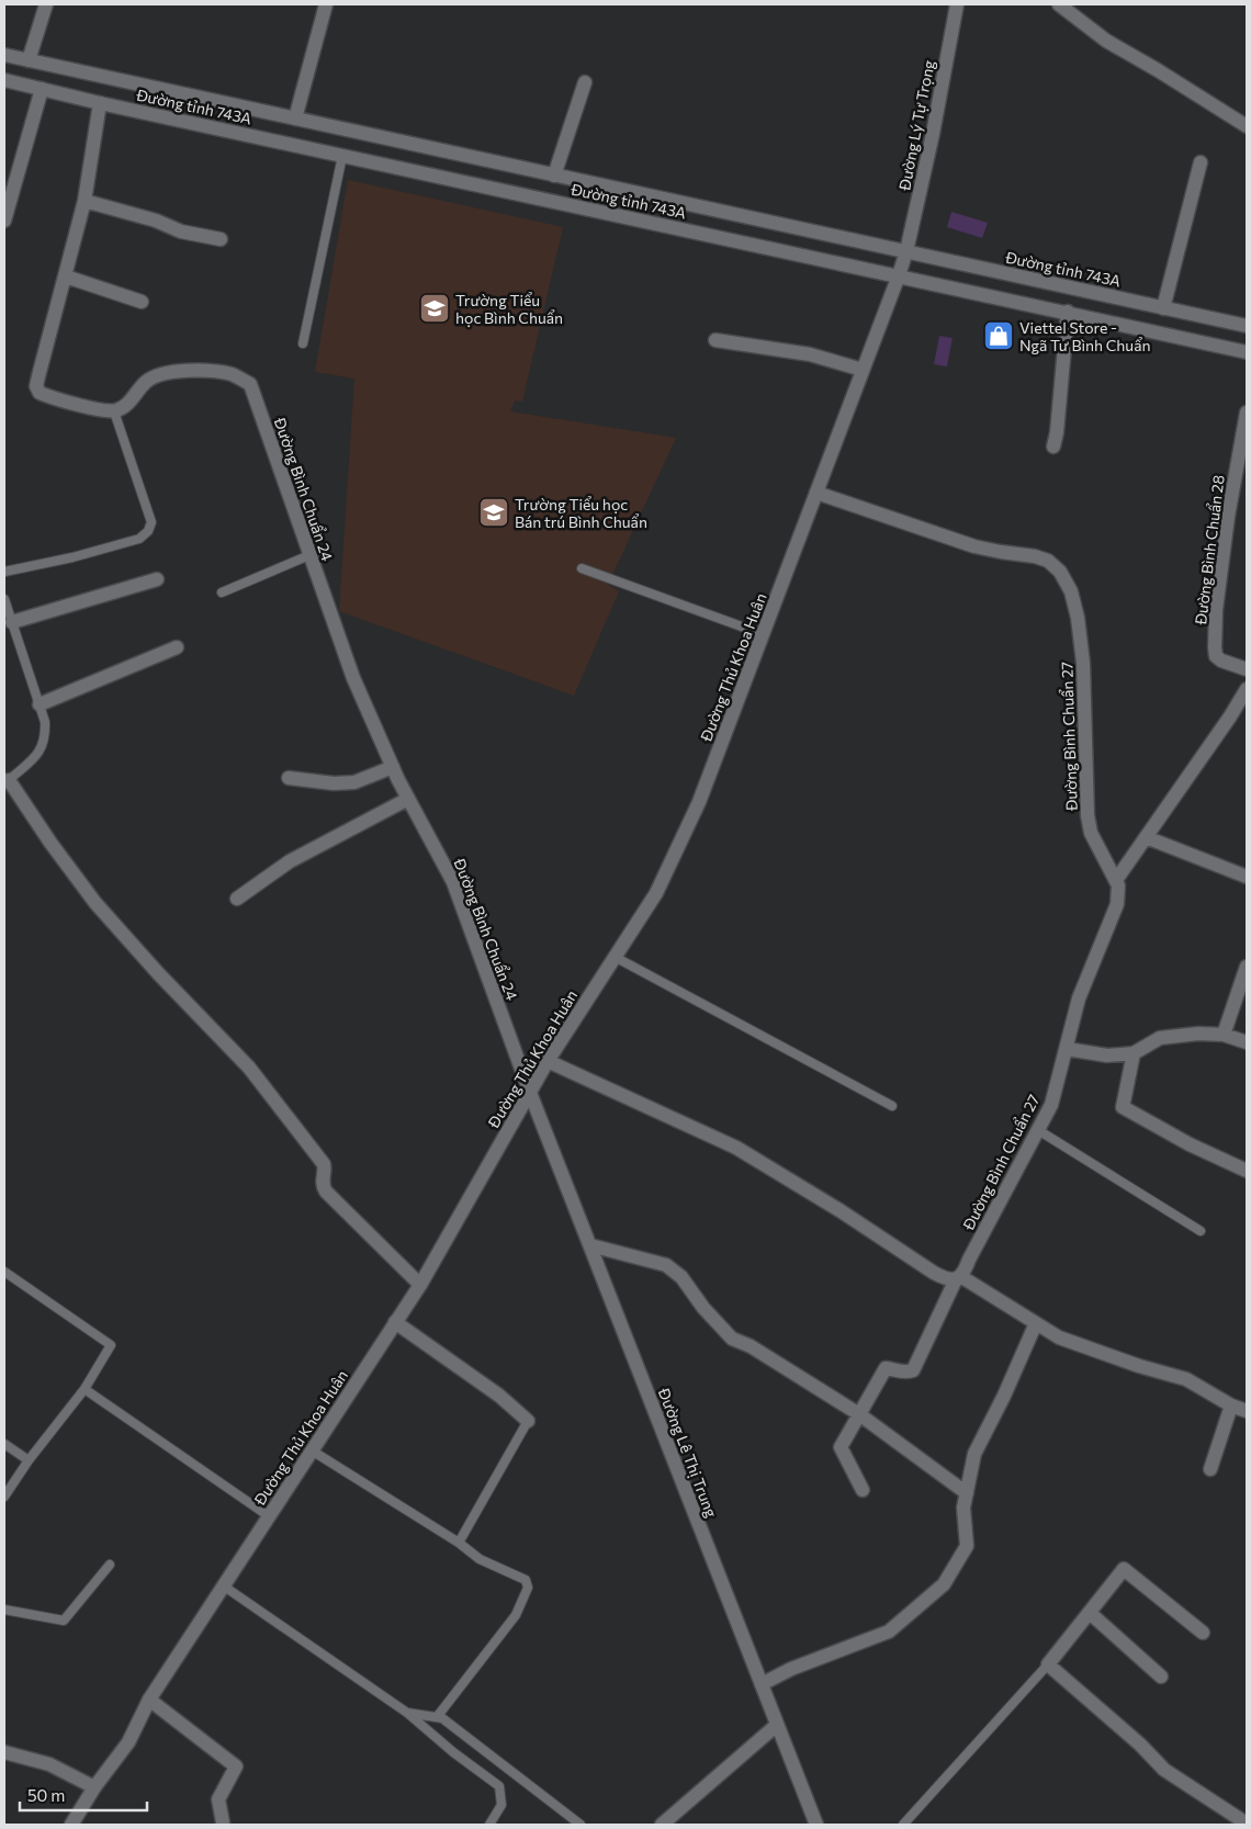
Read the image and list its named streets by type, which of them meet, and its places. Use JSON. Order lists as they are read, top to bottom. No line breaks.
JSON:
{"streets":{"street":["Đường tỉnh 743A","Đường Lý Tự Trọng","Đường Bình Chuẩn 24","Đường Bình Chuẩn 28","Đường Thủ Khoa Huân","Đường Bình Chuẩn 27","Đường Lê Thị Trung"]},"crossings":[["Đường tỉnh 743A","Đường Lý Tự Trọng"],["Đường tỉnh 743A","Đường Thủ Khoa Huân"],["Đường Lý Tự Trọng","Đường Thủ Khoa Huân"],["Đường Bình Chuẩn 24","Đường Thủ Khoa Huân"],["Đường Bình Chuẩn 24","Đường Lê Thị Trung"],["Đường Thủ Khoa Huân","Đường Bình Chuẩn 27"],["Đường Thủ Khoa Huân","Đường Lê Thị Trung"]],"places":{"school or university":["Trường Tiểu học Bình Chuẩn","Trường Tiểu học Bán trú Bình Chuẩn"],"shop":["Viettel Store - Ngã Tư Bình Chuẩn"]},"scale_bar":"50 m"}
